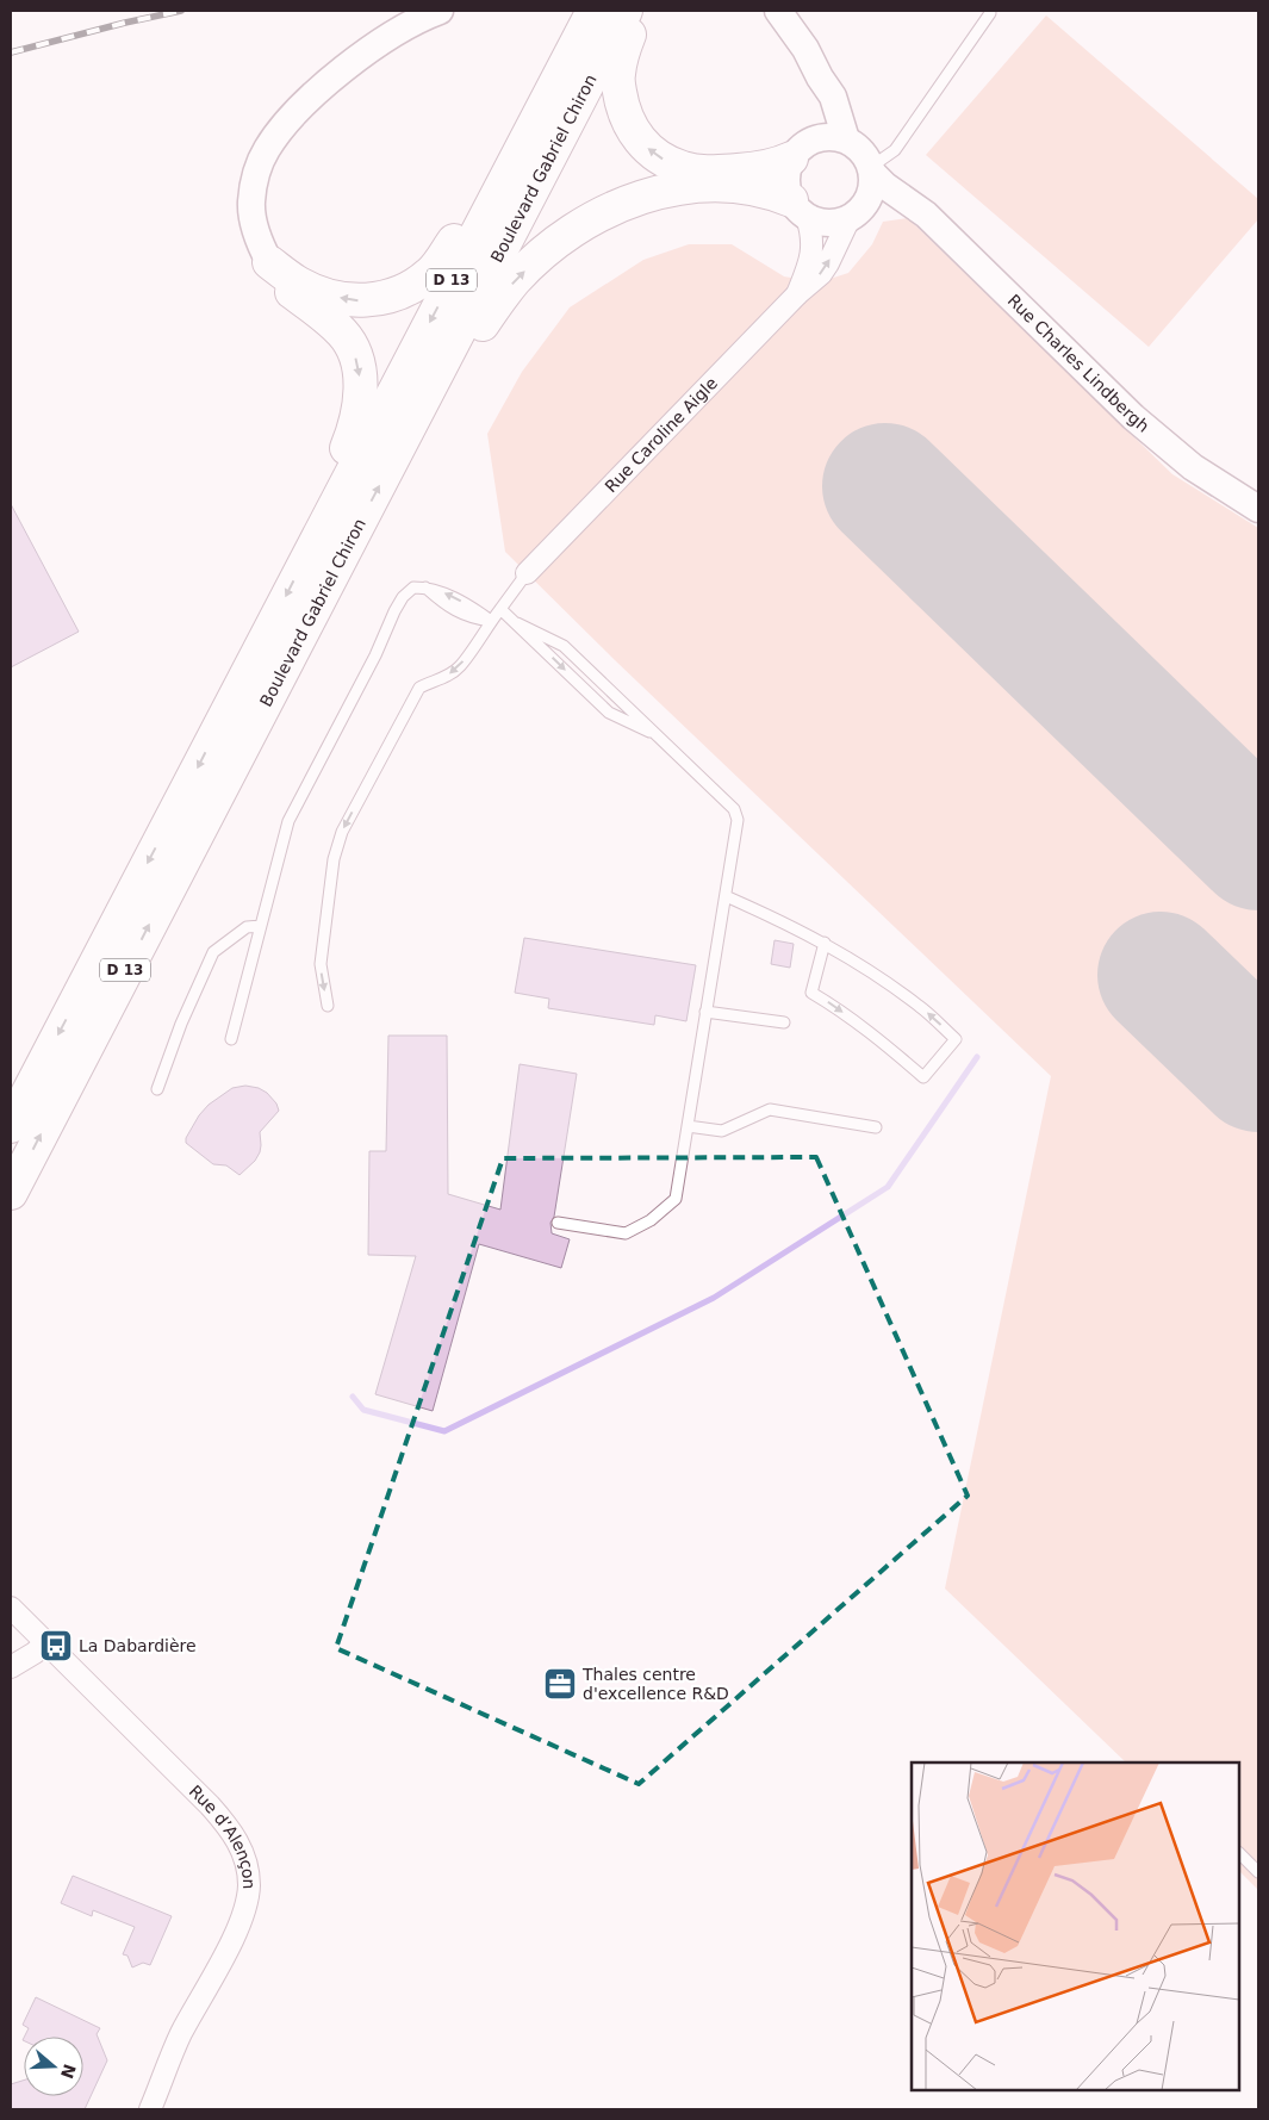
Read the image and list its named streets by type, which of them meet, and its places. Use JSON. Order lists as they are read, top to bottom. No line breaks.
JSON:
{"streets":{"main road":["Boulevard Gabriel Chiron","D 13"],"street":["Rue Charles Lindbergh","Rue Caroline Aigle","Rue d’Alençon"]},"crossings":[["Rue Charles Lindbergh","Rue Caroline Aigle"]],"places":{"bus stop":["La Dabardière"],"office":["Thales centre d'excellence R&D"]},"north":"right"}
